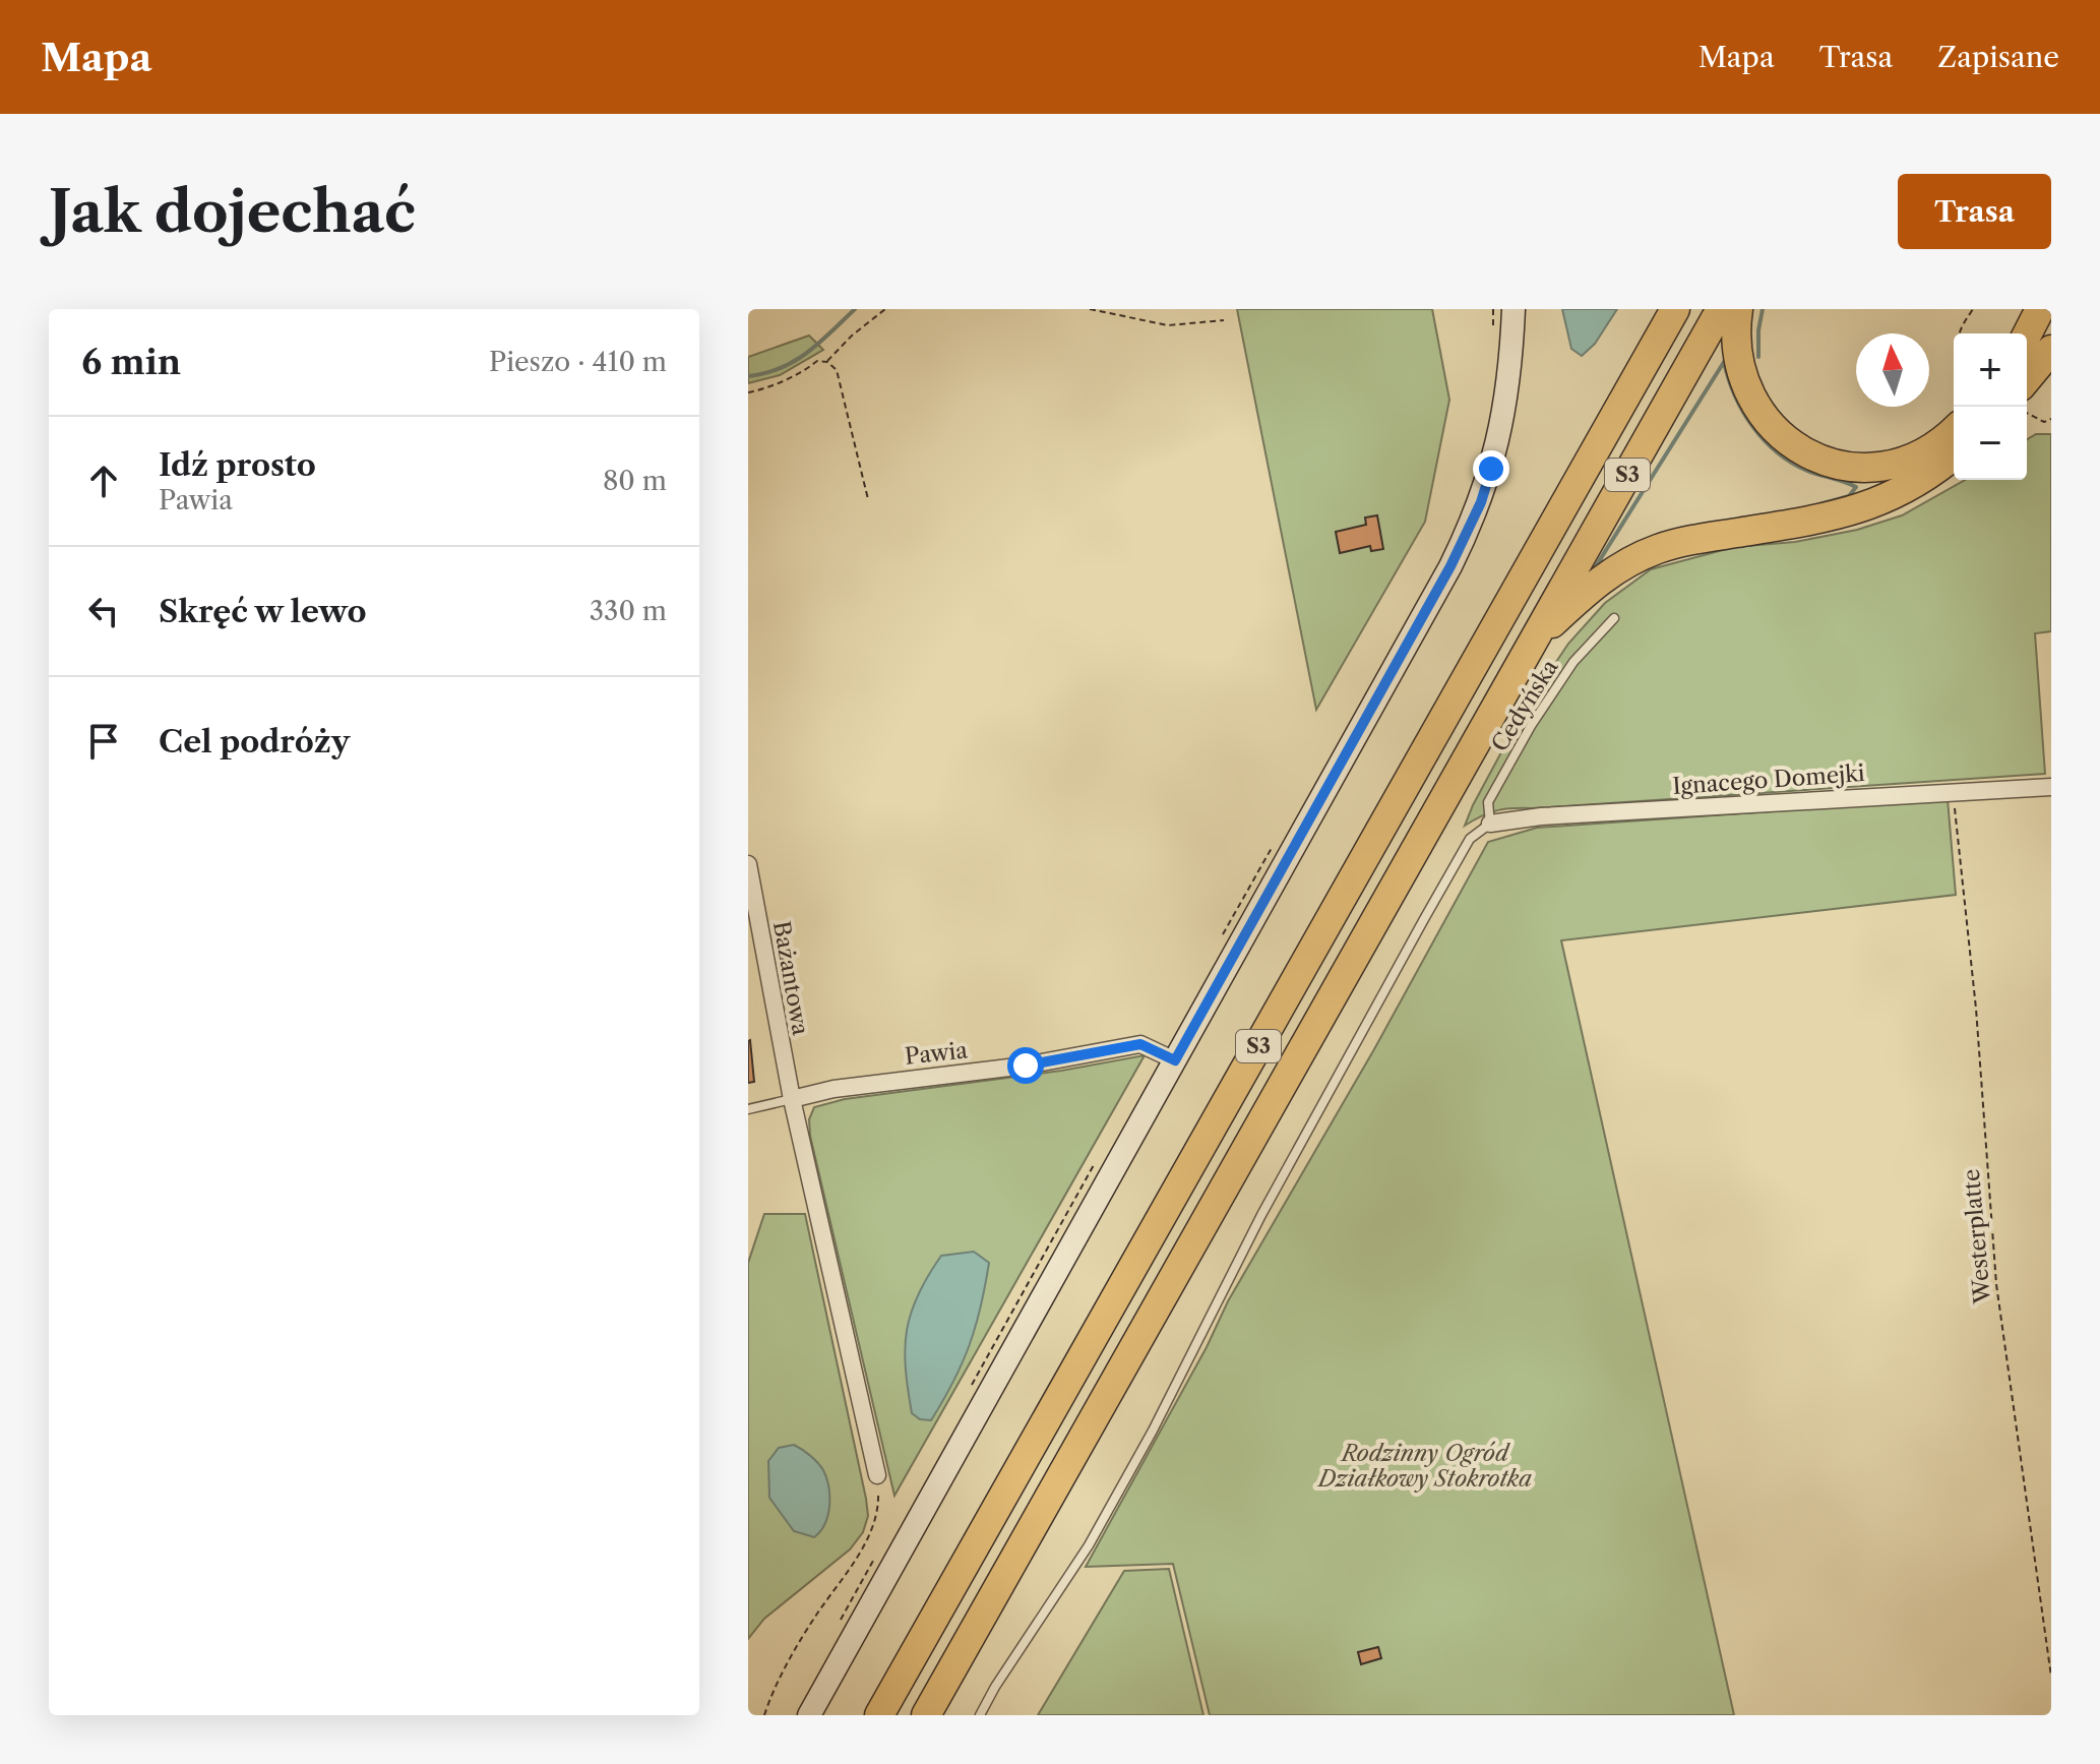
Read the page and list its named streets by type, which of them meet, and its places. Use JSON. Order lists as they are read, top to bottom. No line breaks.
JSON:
{"streets":{"highway":["S3"],"street":["Ignacego Domejki","Bażantowa","Pawia"],"lane":["Cedyńska"],"path":["Westerplatte"]},"crossings":[["Cedyńska","Ignacego Domejki"],["Ignacego Domejki","Westerplatte"],["Bażantowa","Pawia"]],"parks":["Rodzinny Ogród Działkowy Stokrotka"],"north":"top","page":{"header":"Mapa","nav":["Mapa","Trasa","Zapisane"],"buttons":"Trasa","title":"Jak dojechać","heading":["6 min","Pieszo · 410 m"],"map_buttons":["+","−"],"list":[["Idź prosto","Pawia","80 m"],["Skręć w lewo","330 m"],"Cel podróży"]}}
